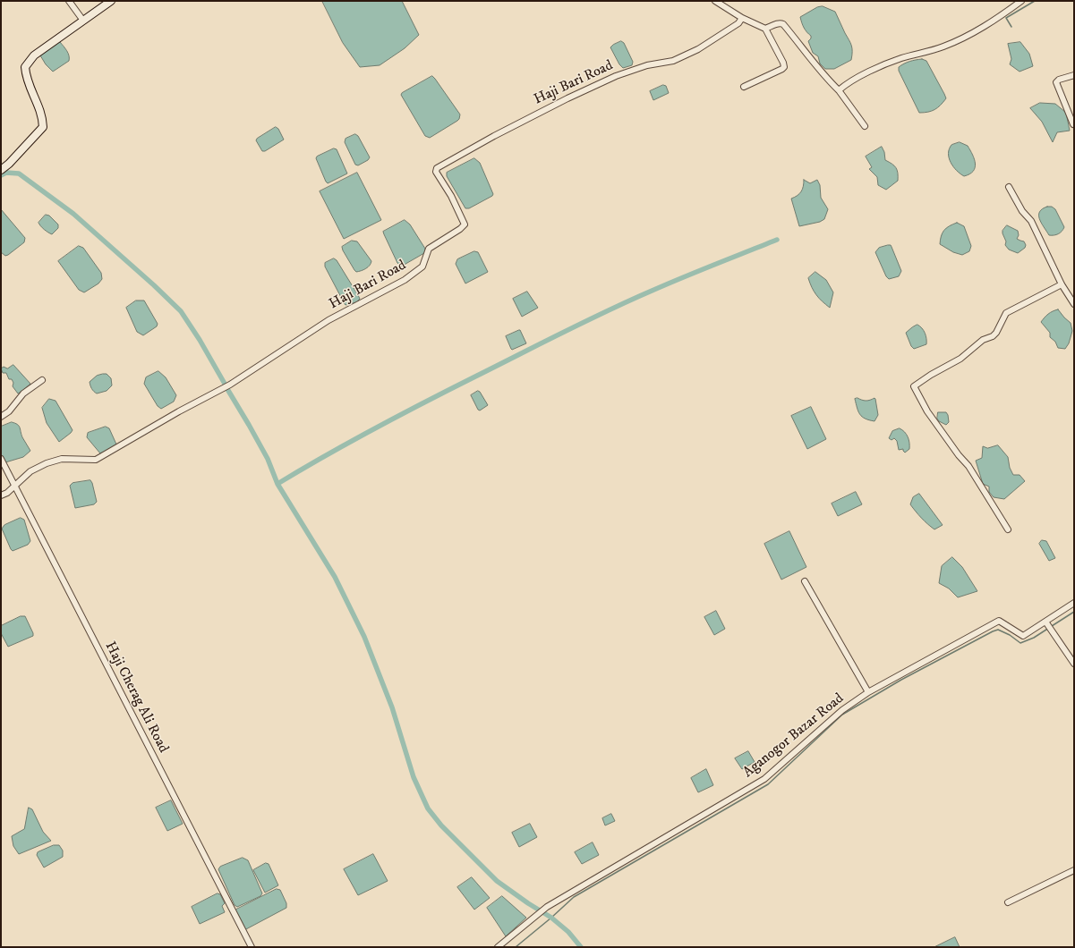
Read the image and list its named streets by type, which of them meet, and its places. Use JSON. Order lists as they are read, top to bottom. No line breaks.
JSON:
{"streets":{"street":["Haji Bari Road","Haji Cherag Ali Road","Aganogor Bazar Road"]},"crossings":[["Haji Bari Road","Haji Cherag Ali Road"]]}
